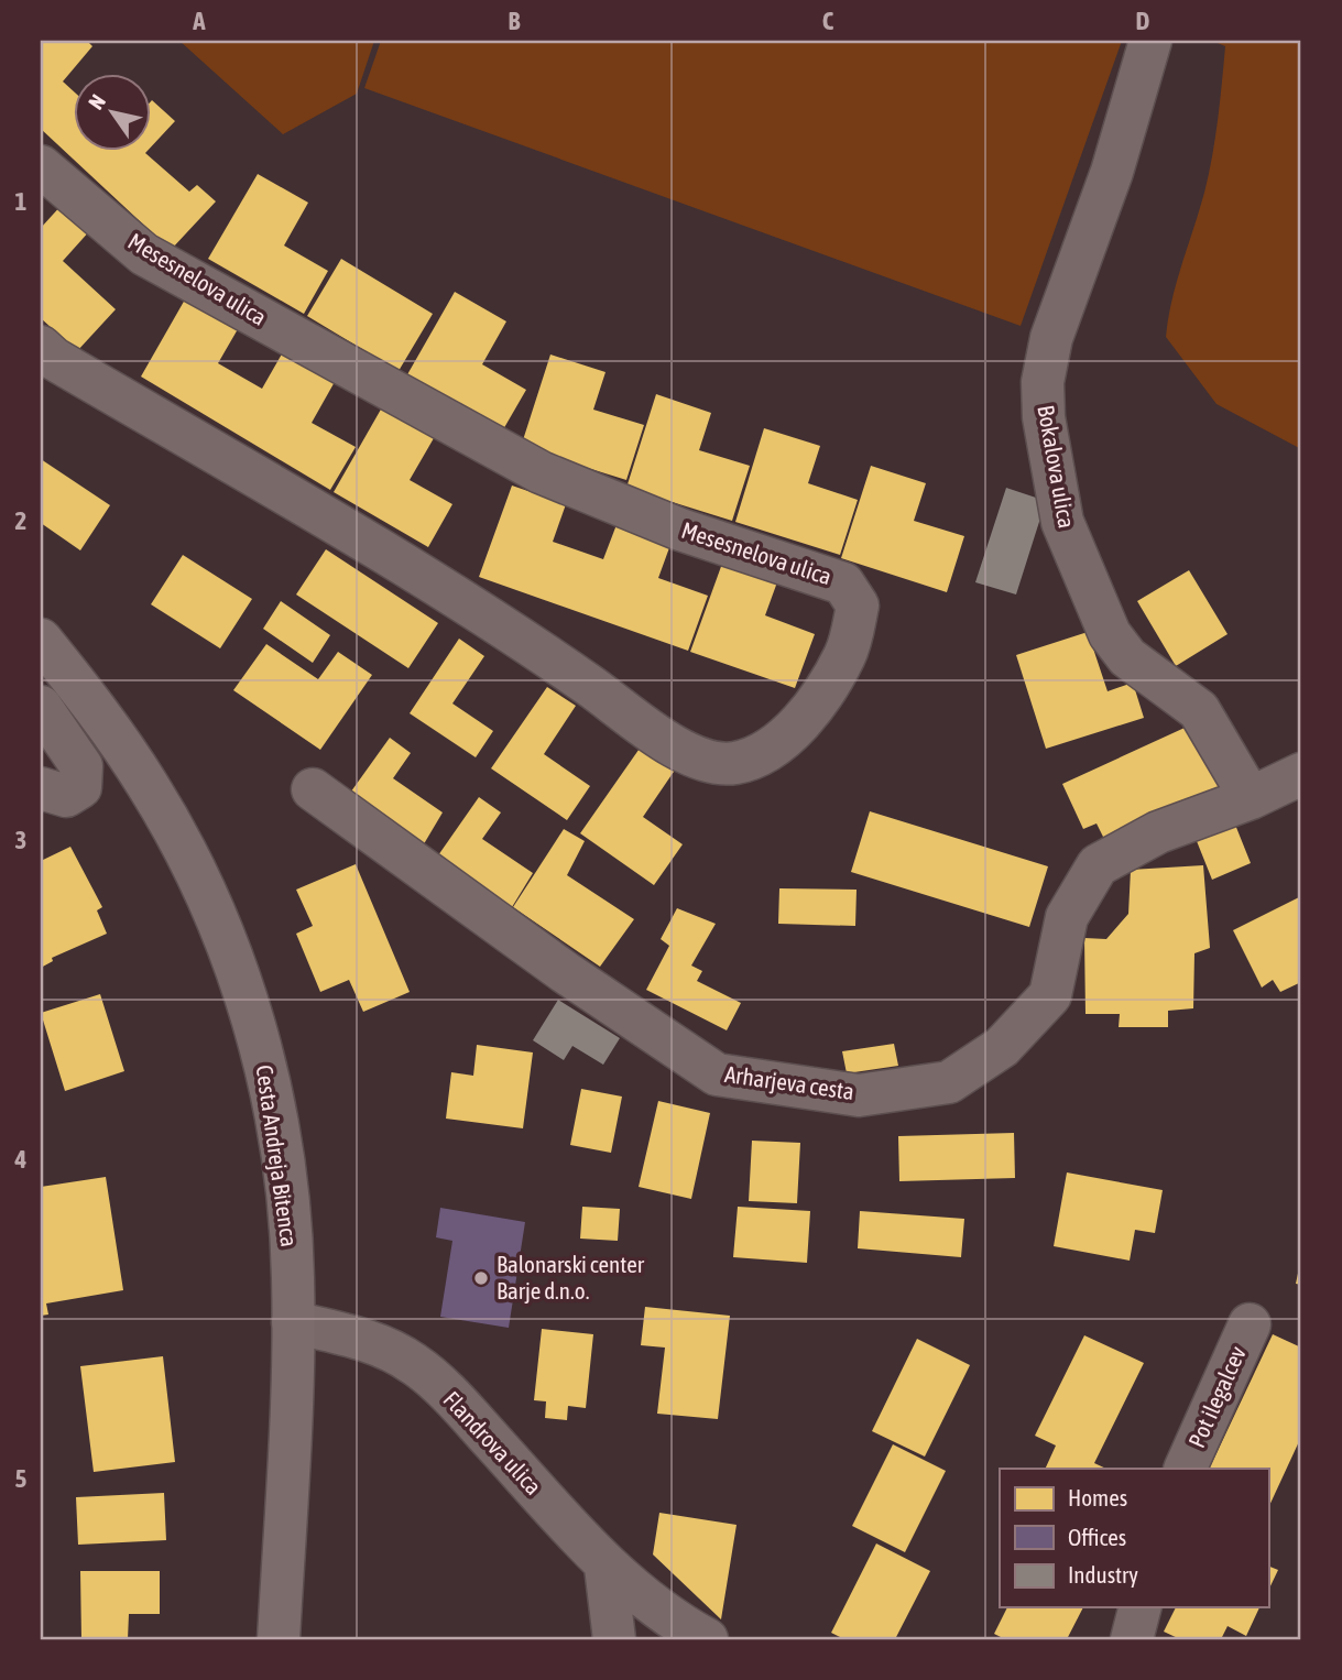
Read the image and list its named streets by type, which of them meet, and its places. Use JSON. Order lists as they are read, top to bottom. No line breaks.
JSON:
{"streets":{"street":["Mesesnelova ulica","Bokalova ulica","Arharjeva cesta","Cesta Andreja Bitenca","Pot ilegalcev","Flandrova ulica"]},"crossings":[["Bokalova ulica","Arharjeva cesta"],["Cesta Andreja Bitenca","Flandrova ulica"]],"places":["Balonarski center Barje d.n.o."],"legend":["Homes","Offices","Industry"],"north":"top left","grid":{"columns":["A","B","C","D"],"rows":["1","2","3","4","5"]}}
